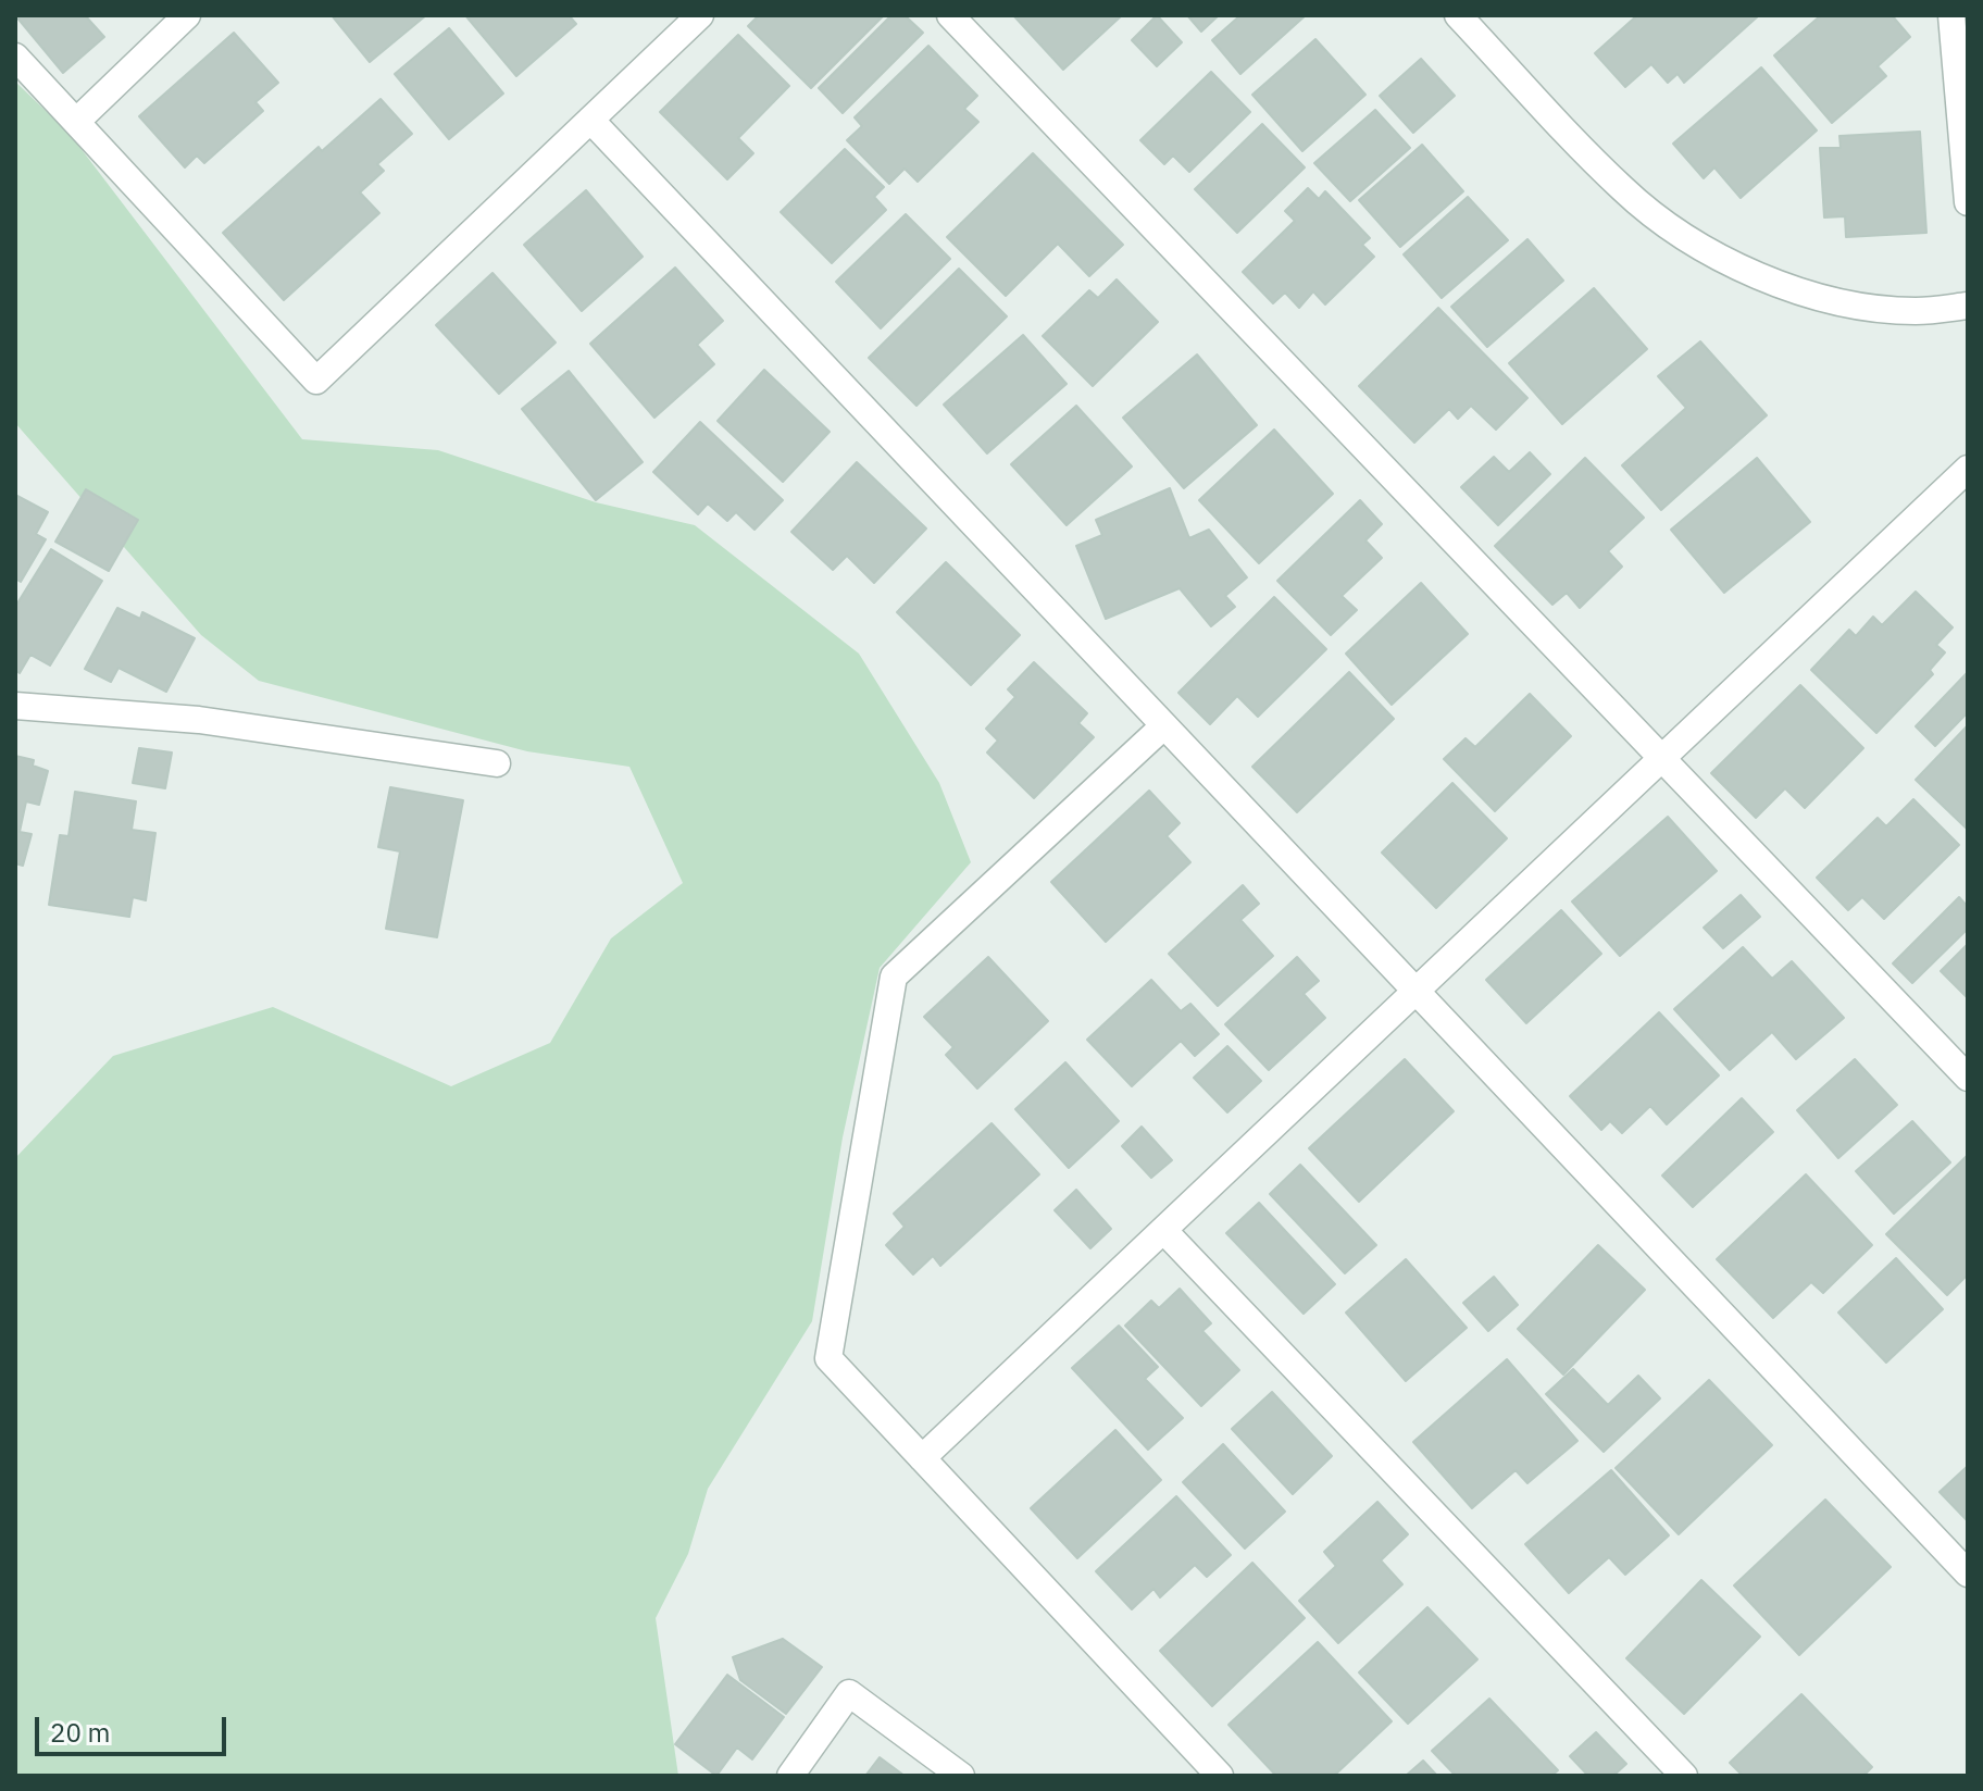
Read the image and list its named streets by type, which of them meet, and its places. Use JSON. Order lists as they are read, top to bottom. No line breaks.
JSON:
{"scale_bar":"20 m"}
